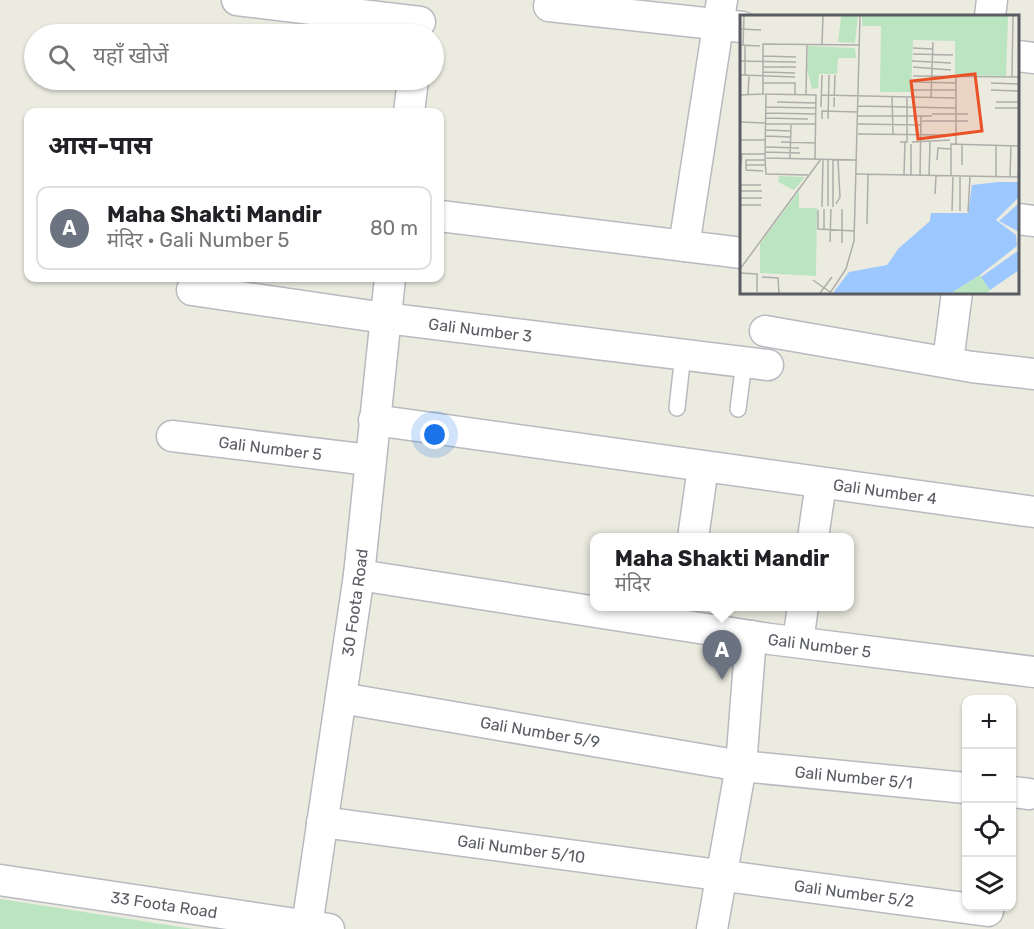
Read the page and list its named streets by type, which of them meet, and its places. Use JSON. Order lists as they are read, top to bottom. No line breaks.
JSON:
{"streets":{"street":["Gali Number 3","Gali Number 5","Gali Number 4","30 Foota Road","Gali Number 5/9","Gali Number 5/1","Gali Number 5/10","Gali Number 5/2","33 Foota Road"]},"crossings":[["Gali Number 3","30 Foota Road"],["Gali Number 5","30 Foota Road"],["Gali Number 4","30 Foota Road"],["30 Foota Road","Gali Number 5/9"],["30 Foota Road","Gali Number 5/10"],["30 Foota Road","33 Foota Road"],["Gali Number 5/9","Gali Number 5/1"],["Gali Number 5/10","Gali Number 5/2"]],"page":{"search":"यहाँ खोजें","heading":"आस-पास","list":[{"mark":"A","name":"Maha Shakti Mandir","note":"मंदिर · Gali Number 5","value":"80 m"}],"popup":["Maha Shakti Mandir","मंदिर"],"pins":"A","map_buttons":["+","−"]}}
